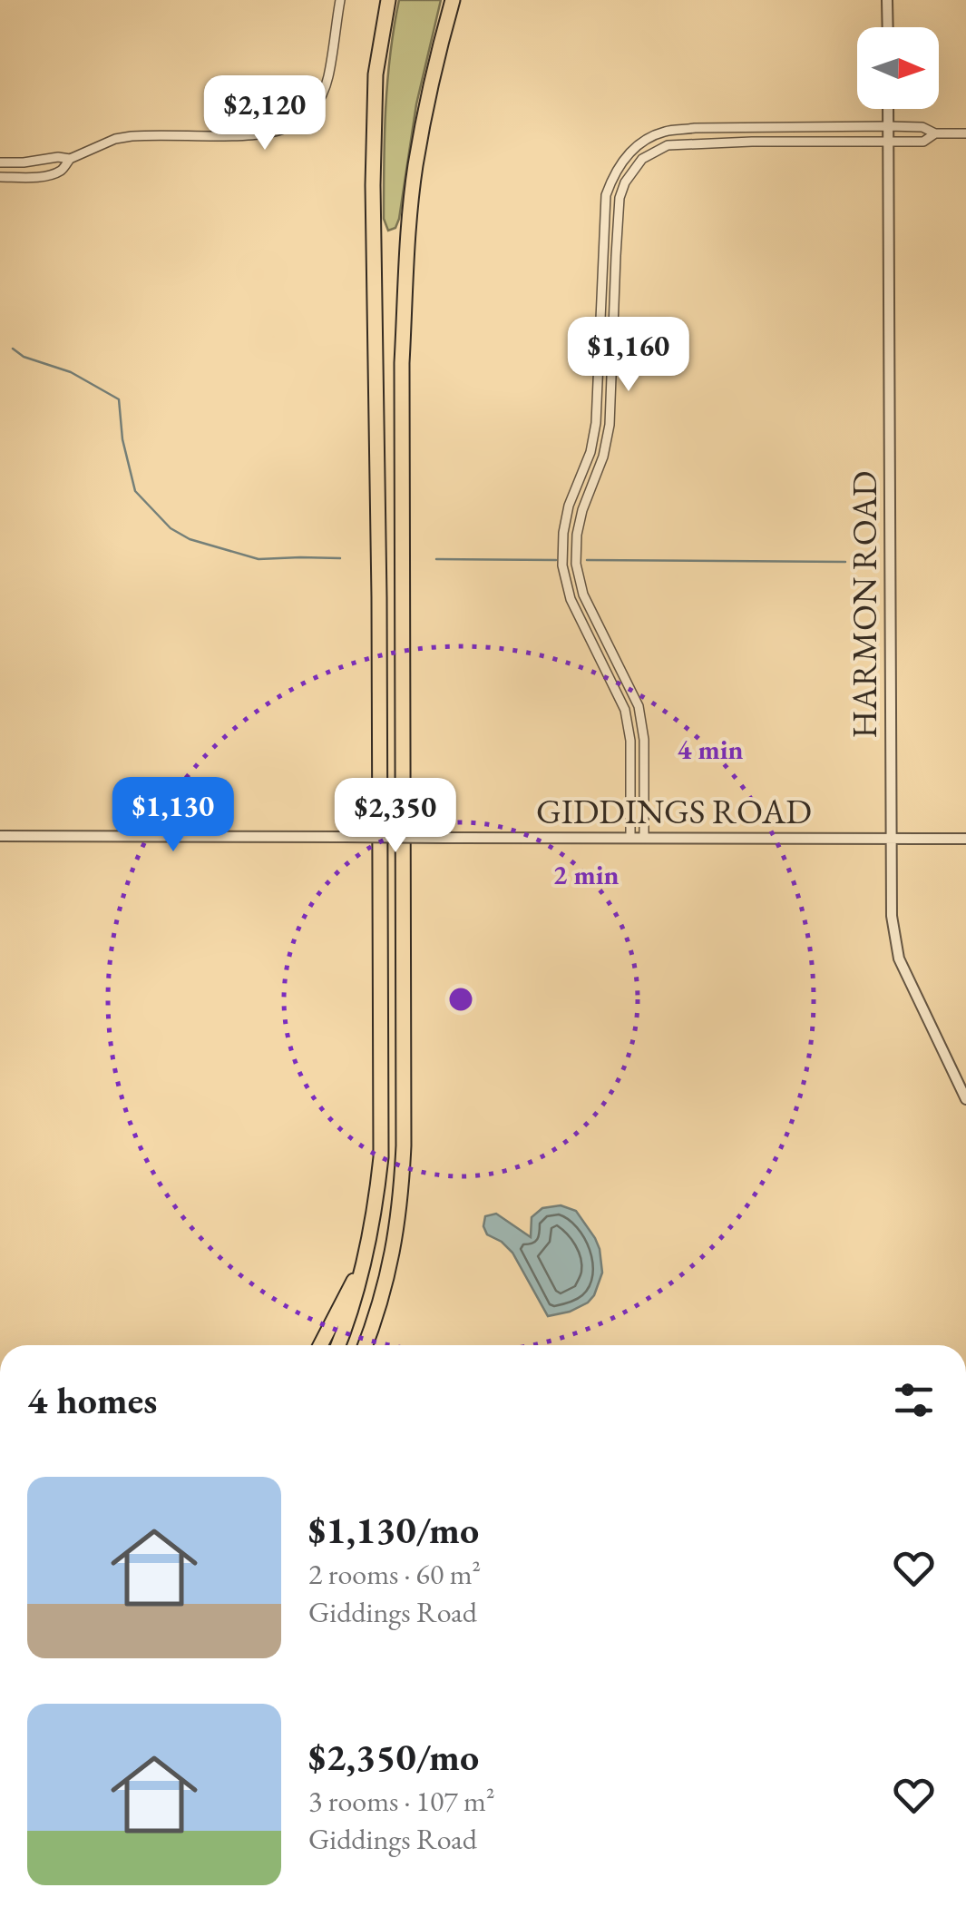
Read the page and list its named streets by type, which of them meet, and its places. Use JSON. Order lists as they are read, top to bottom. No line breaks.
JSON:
{"streets":{"street":["HARMON ROAD","GIDDINGS ROAD"]},"crossings":[["HARMON ROAD","GIDDINGS ROAD"]],"north":"right","page":{"price":["$2,120","$1,160","$1,130","$2,350"],"heading":"4 homes","list":[{"name":"$1,130/mo","note":"2 rooms · 60 m² · Giddings Road"},{"name":"$2,350/mo","note":"3 rooms · 107 m² · Giddings Road"}]},"rings":["4 min","2 min"]}
